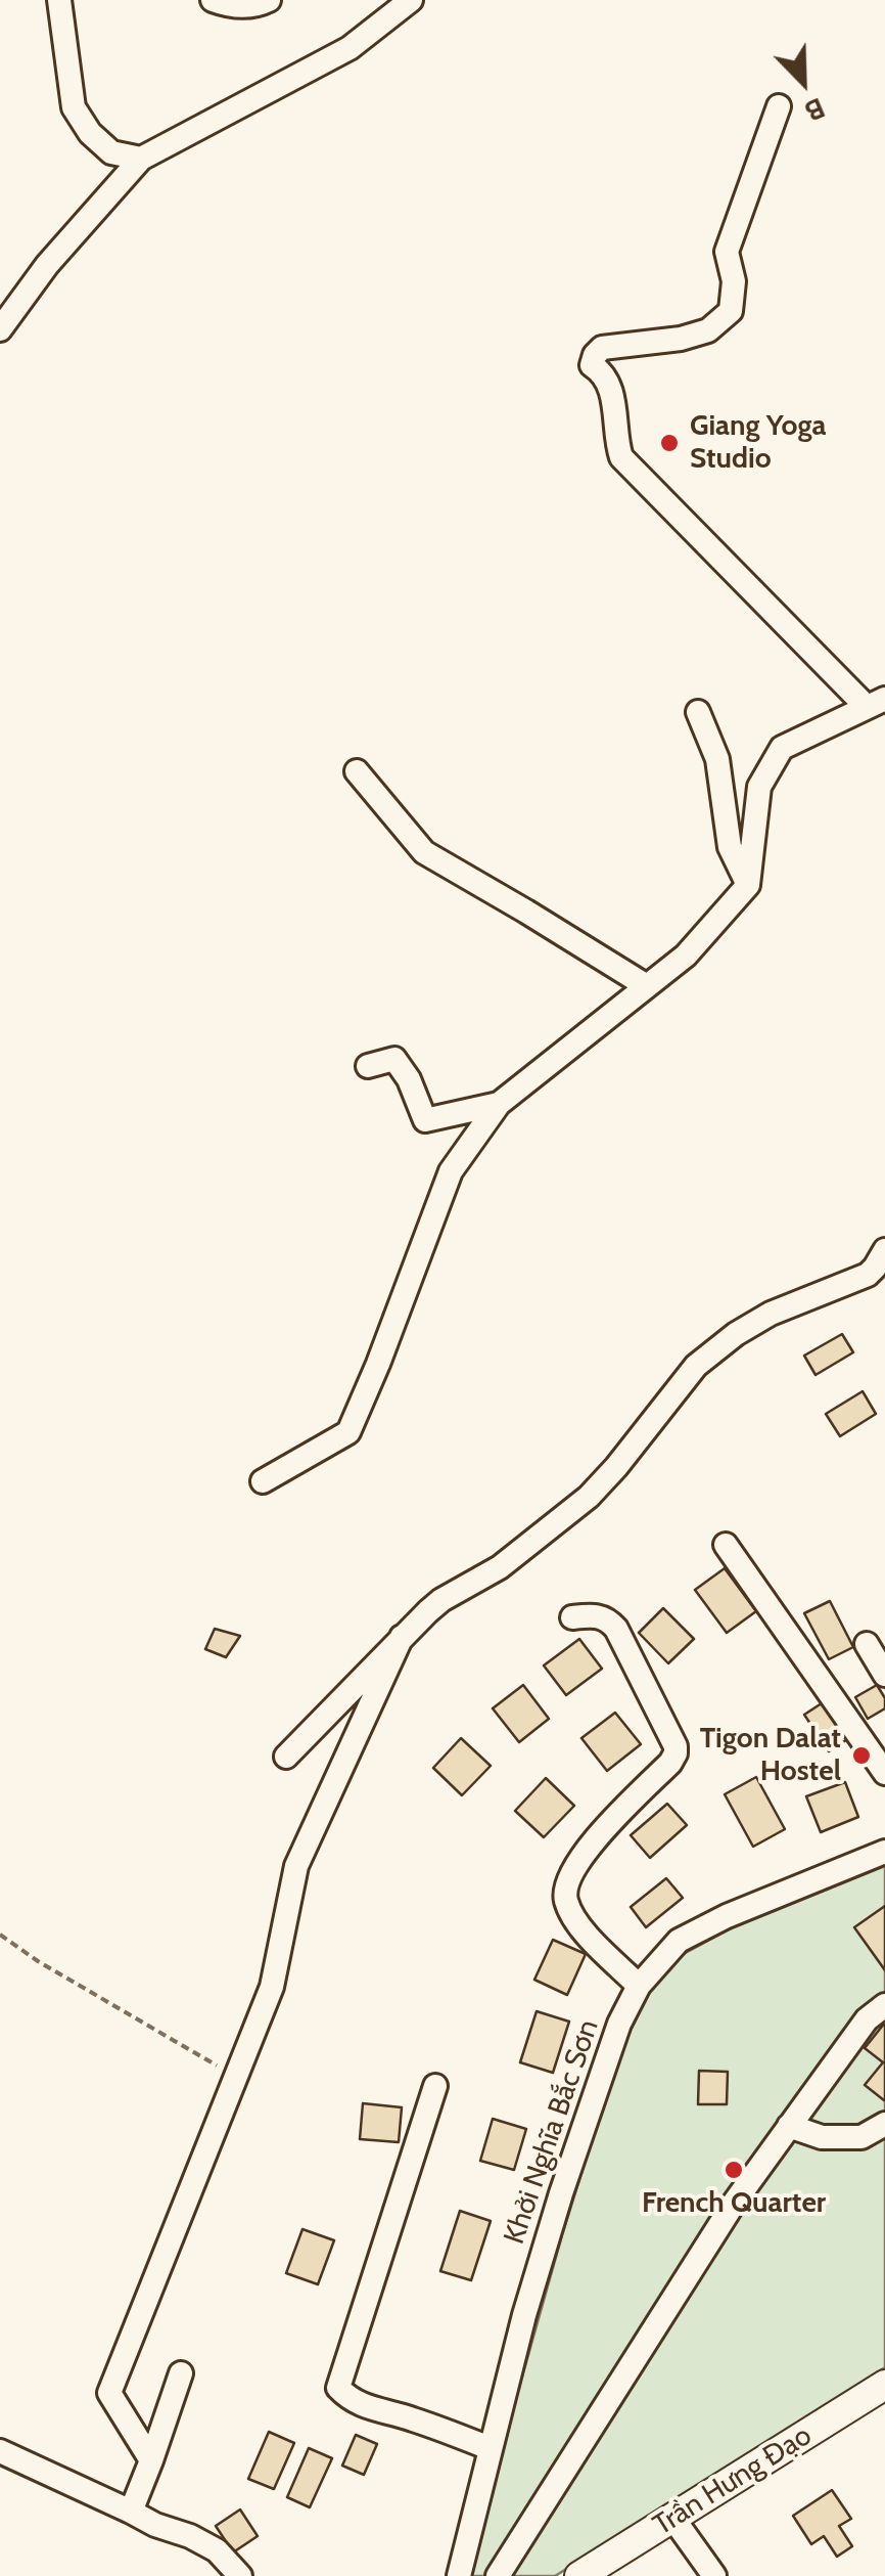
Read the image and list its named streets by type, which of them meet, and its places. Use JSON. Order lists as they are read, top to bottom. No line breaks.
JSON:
{"streets":{"main road":["Trần Hưng Đạo"],"street":["Khởi Nghĩa Bắc Sơn"]},"places":["Giang Yoga Studio","Tigon Dalat Hostel","French Quarter"],"north":"bottom right"}
